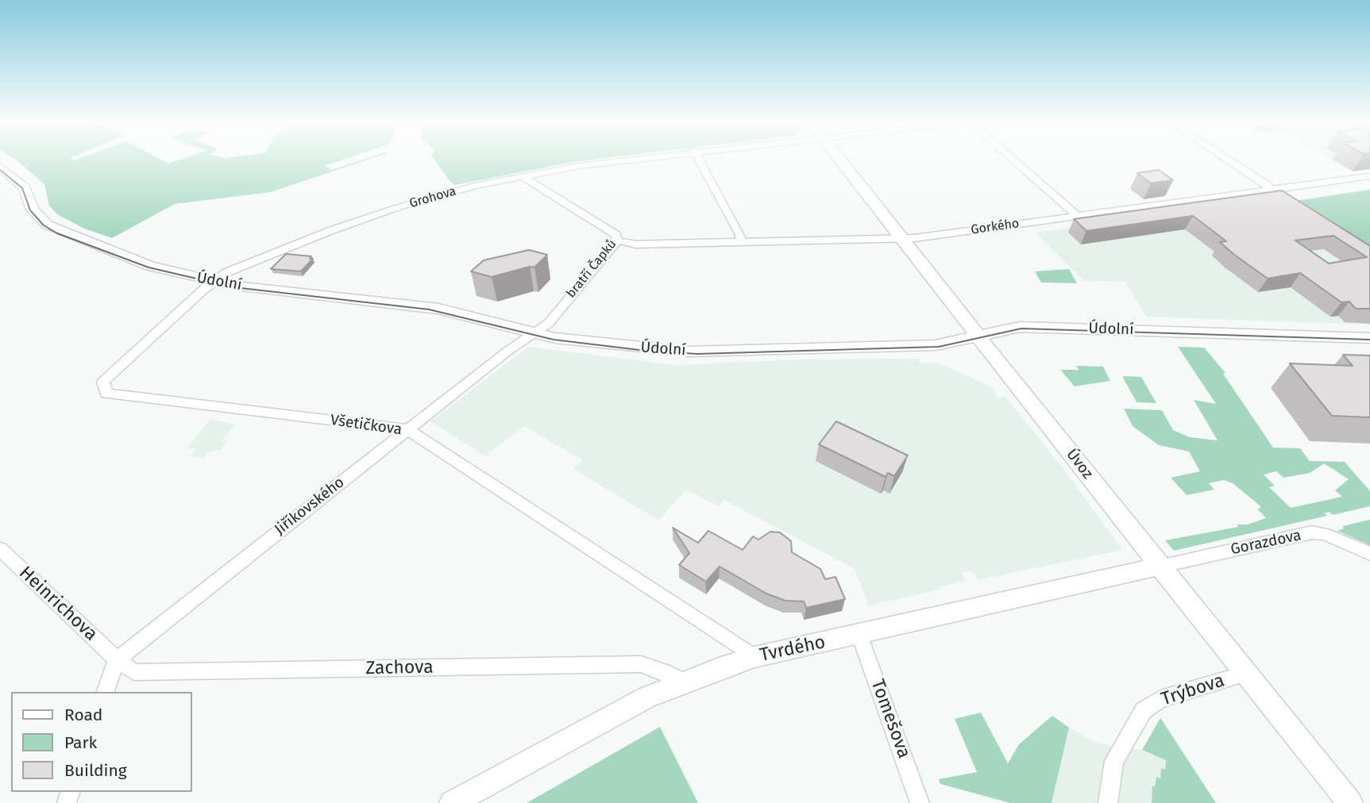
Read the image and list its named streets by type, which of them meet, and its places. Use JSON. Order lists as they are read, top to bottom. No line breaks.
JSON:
{"streets":{"street":["Grohova","Gorkého","bratří Čapků","Údolní","Všetičkova","Úvoz","Jiříkovského","Gorazdova","Heinrichova","Tvrdého","Zachova","Trýbova","Tomešova"]},"crossings":[["Grohova","bratří Čapků"],["Grohova","Údolní"],["Grohova","Všetičkova"],["Gorkého","bratří Čapků"],["Gorkého","Úvoz"],["bratří Čapků","Údolní"],["bratří Čapků","Jiříkovského"],["Údolní","Všetičkova"],["Údolní","Úvoz"],["Údolní","Jiříkovského"],["Všetičkova","Jiříkovského"],["Všetičkova","Tvrdého"],["Úvoz","Gorazdova"],["Úvoz","Tvrdého"],["Úvoz","Trýbova"],["Jiříkovského","Heinrichova"],["Jiříkovského","Zachova"],["Gorazdova","Tvrdého"],["Heinrichova","Zachova"],["Tvrdého","Zachova"],["Tvrdého","Tomešova"]],"legend":["Road","Park","Building"]}
